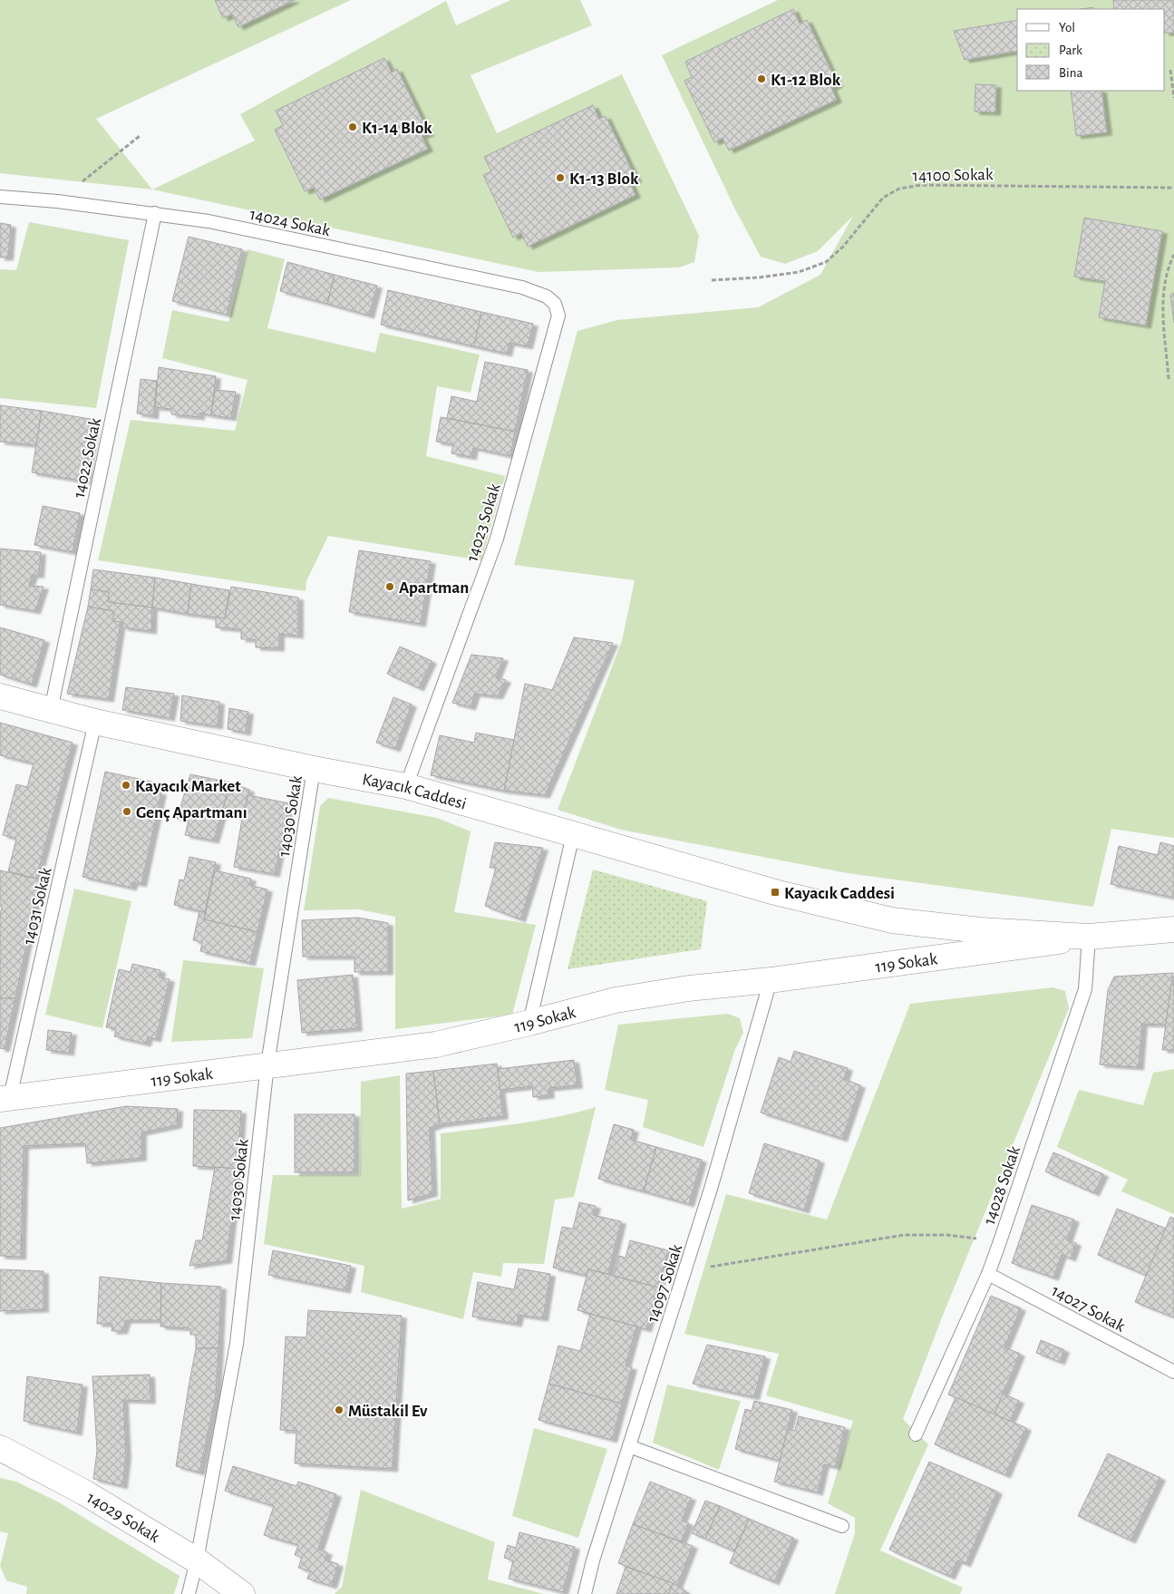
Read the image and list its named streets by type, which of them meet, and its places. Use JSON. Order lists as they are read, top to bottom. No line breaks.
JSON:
{"streets":{"street":["Kayacık Caddesi","119 Sokak","14029 Sokak"],"lane":["14024 Sokak","14022 Sokak","14023 Sokak","14030 Sokak","14031 Sokak","14028 Sokak","14097 Sokak","14027 Sokak"],"path":["14100 Sokak"]},"crossings":[["14024 Sokak","14022 Sokak"],["14024 Sokak","14023 Sokak"],["14022 Sokak","Kayacık Caddesi"],["14023 Sokak","Kayacık Caddesi"],["Kayacık Caddesi","14030 Sokak"],["Kayacık Caddesi","14031 Sokak"],["Kayacık Caddesi","119 Sokak"],["Kayacık Caddesi","14028 Sokak"],["14030 Sokak","119 Sokak"],["14030 Sokak","14029 Sokak"],["14031 Sokak","119 Sokak"],["119 Sokak","14028 Sokak"],["119 Sokak","14097 Sokak"],["14028 Sokak","14027 Sokak"]],"places":{"other":["K1-12 Blok","K1-14 Blok","K1-13 Blok","Apartman","Kayacık Market","Genç Apartmanı","Müstakil Ev"],"transit":["Kayacık Caddesi"]},"legend":["Yol","Park","Bina"]}
